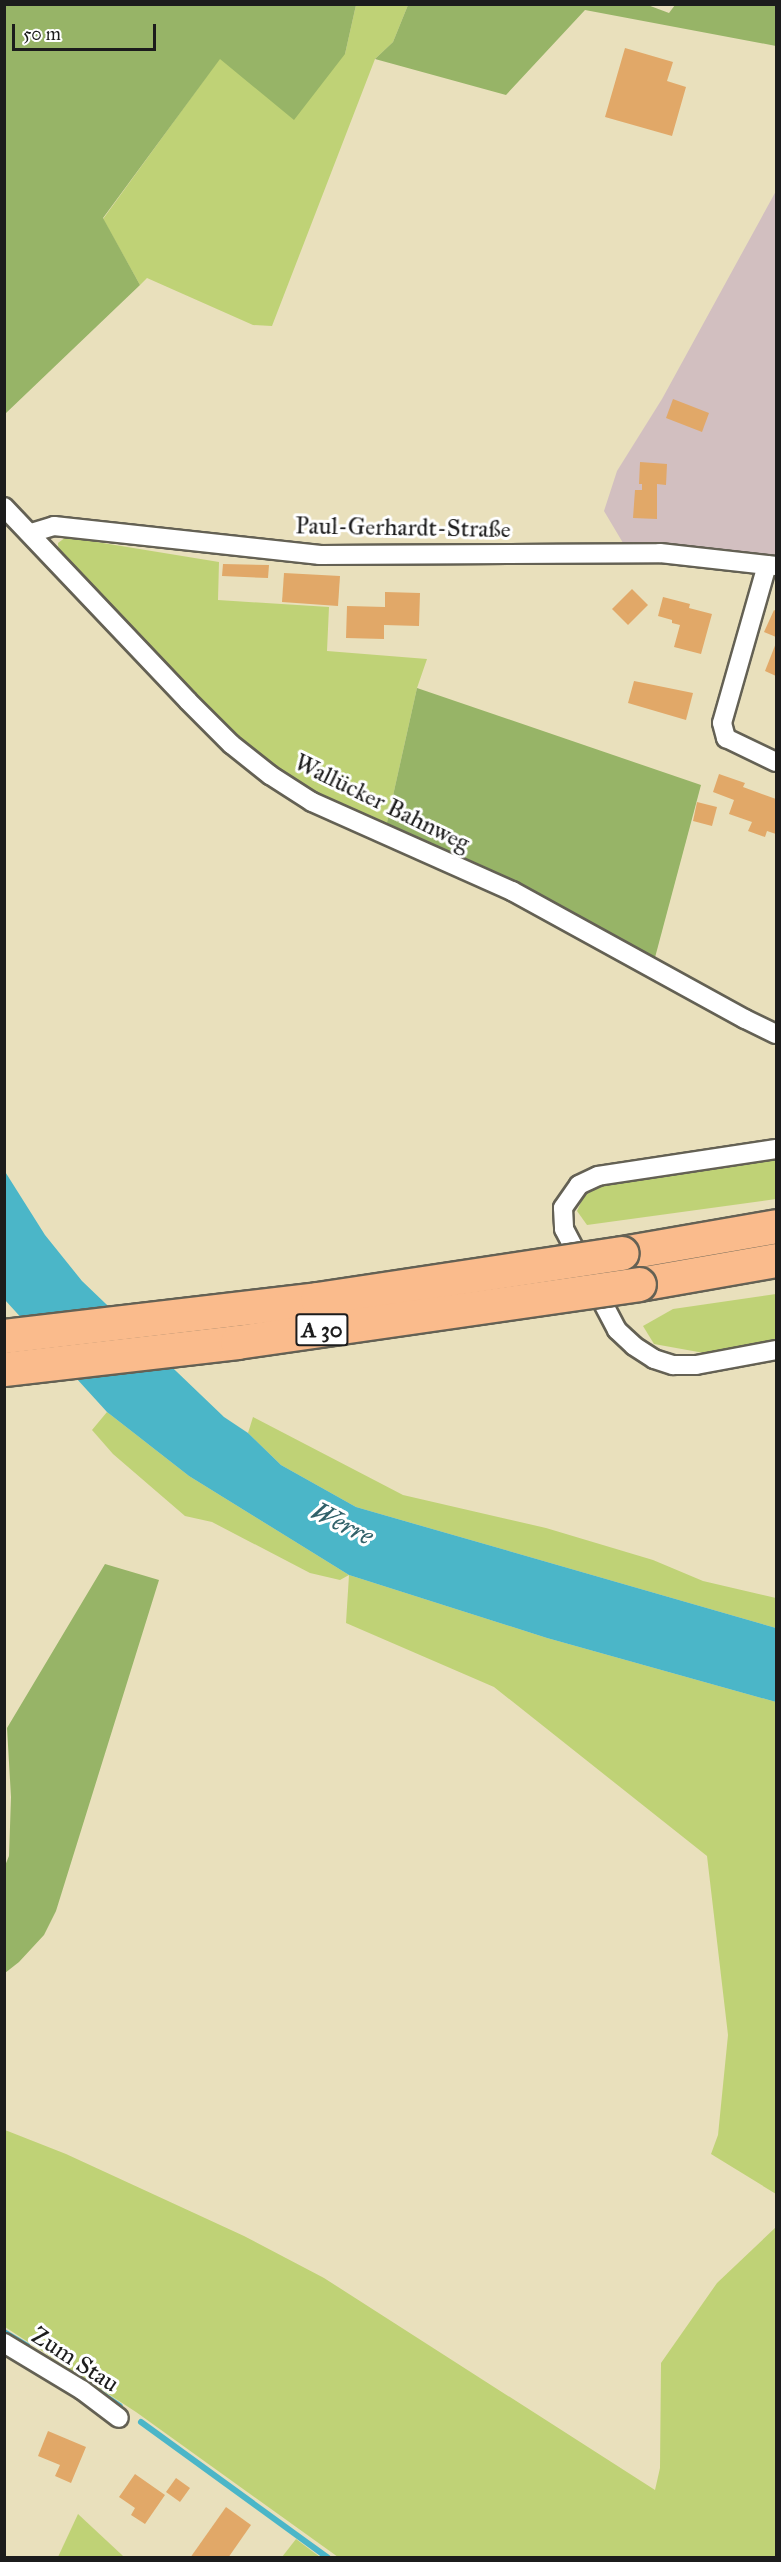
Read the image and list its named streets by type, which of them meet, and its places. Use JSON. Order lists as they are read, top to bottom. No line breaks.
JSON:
{"streets":{"highway":["A 30"],"street":["Paul-Gerhardt-Straße","Wallücker Bahnweg","Zum Stau"]},"crossings":[["Paul-Gerhardt-Straße","Wallücker Bahnweg"]],"water":["Werre"],"scale_bar":"50 m"}
